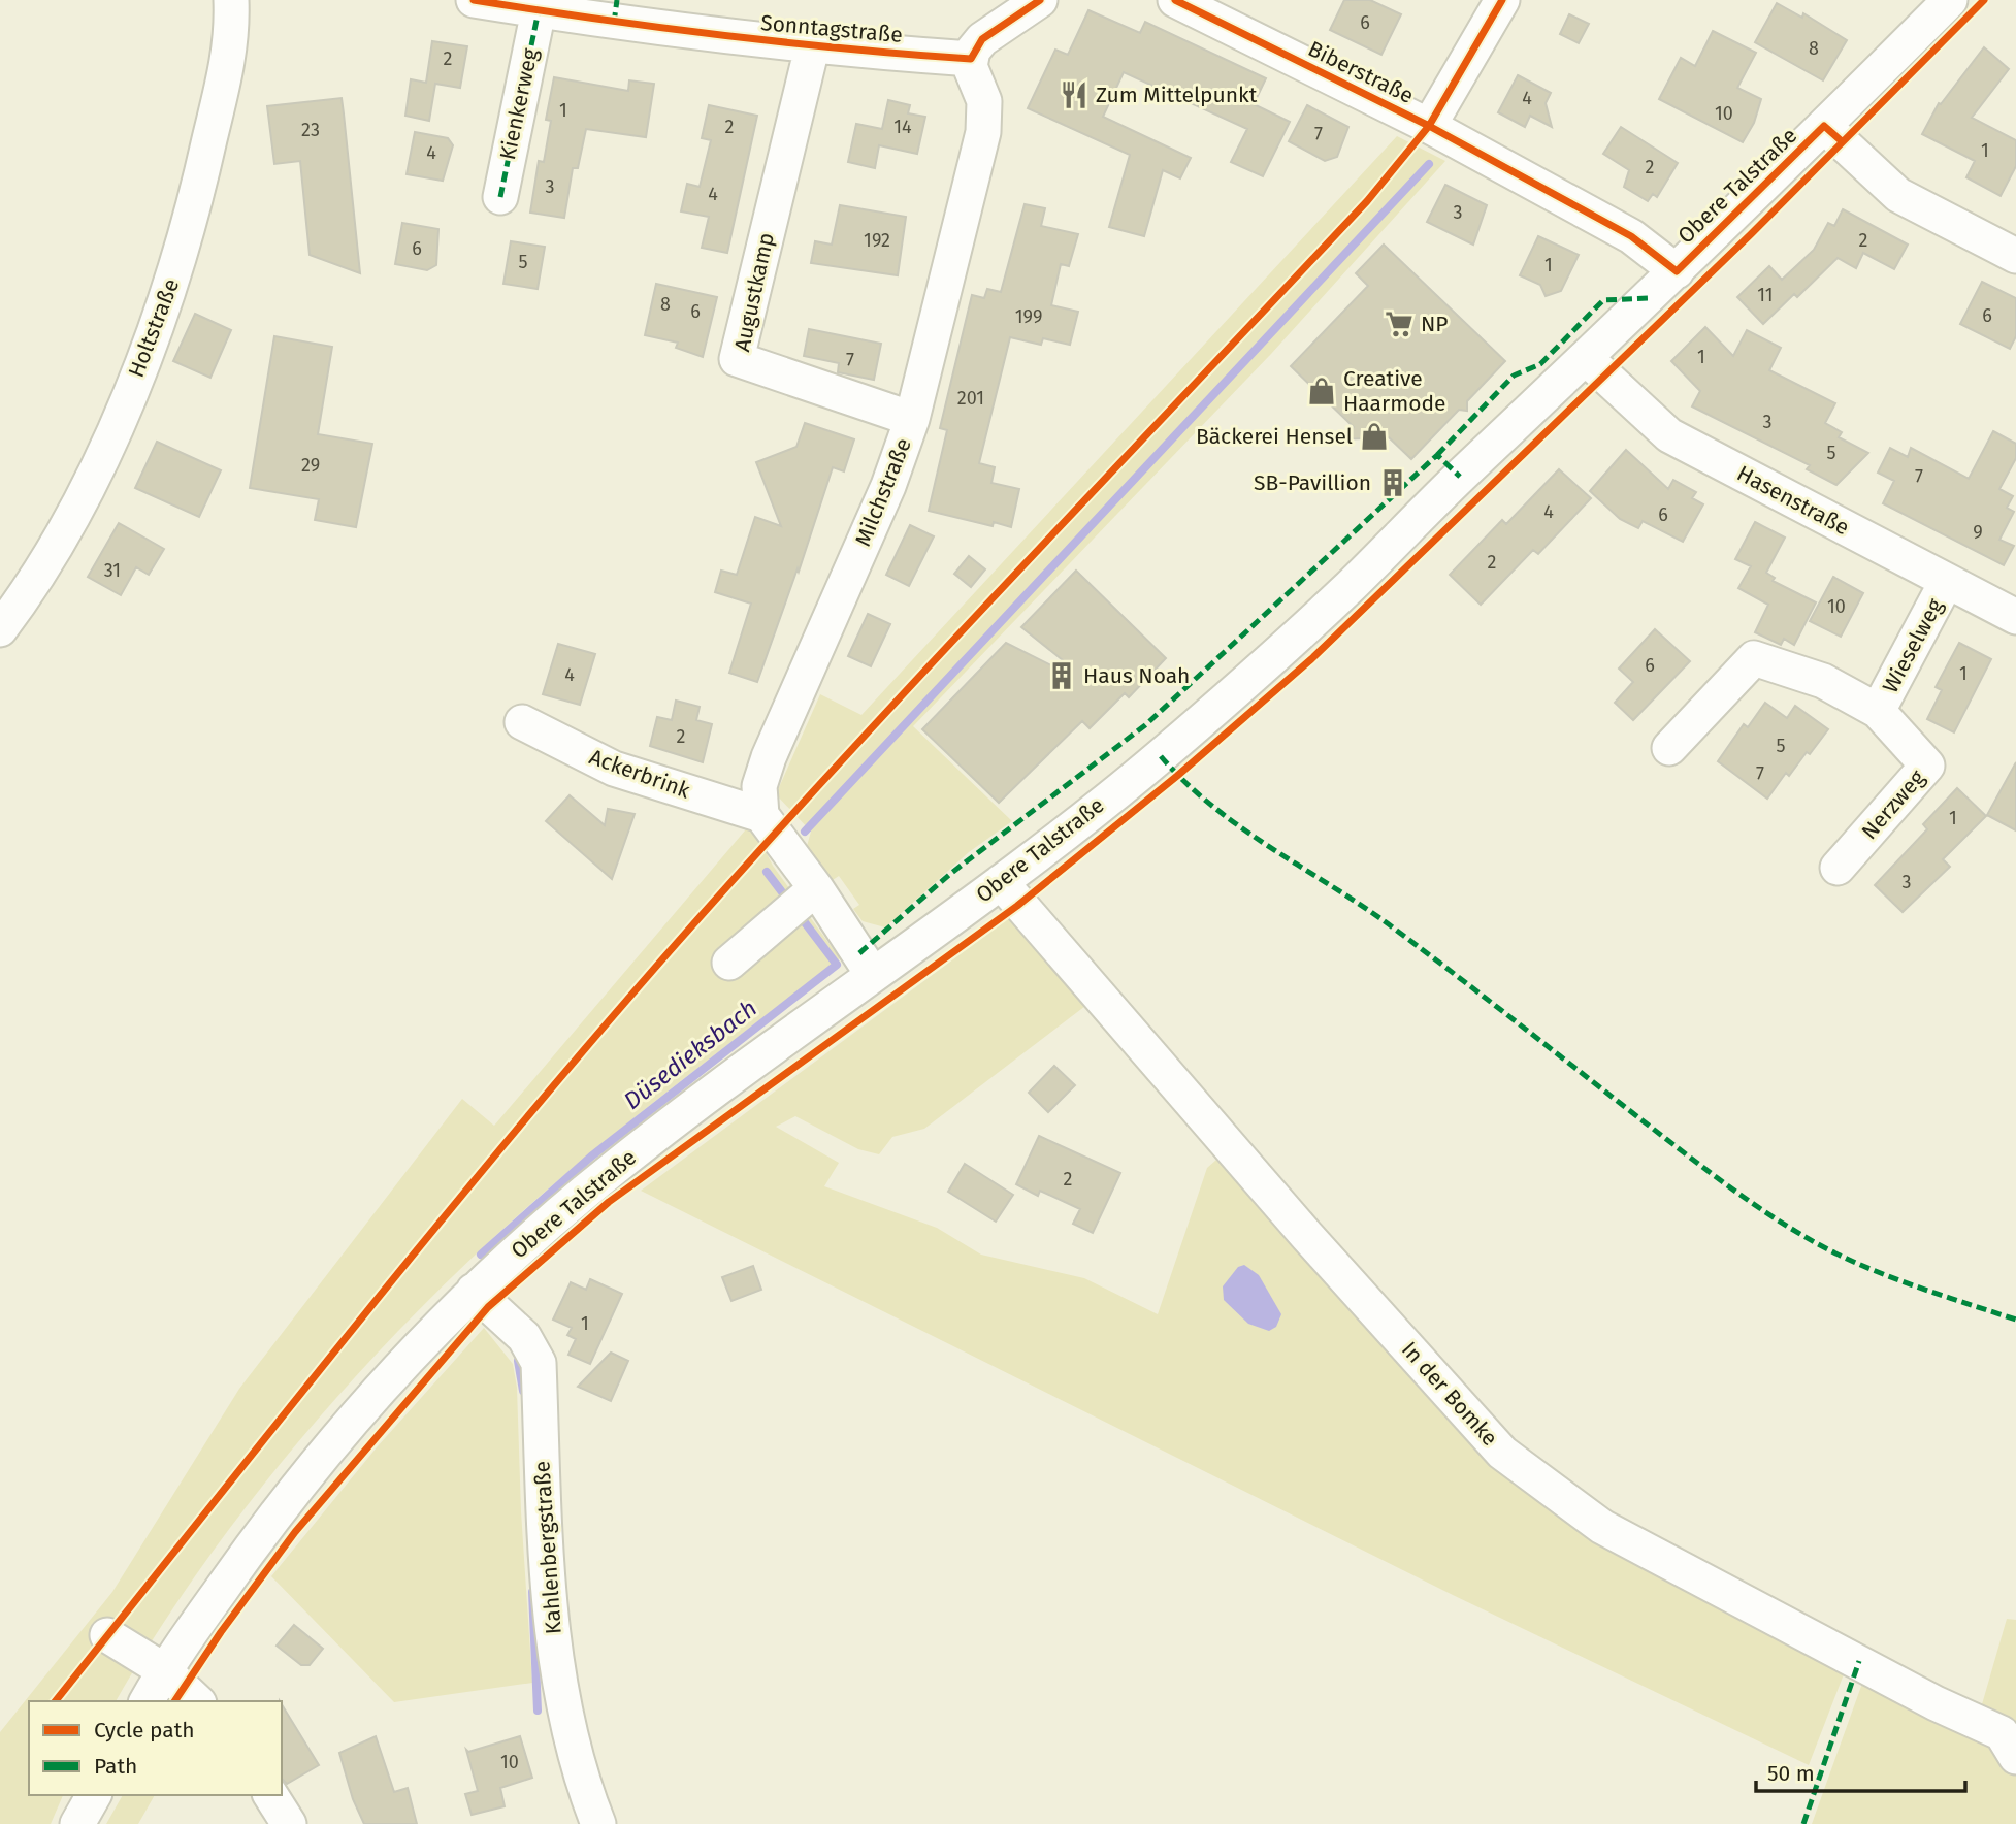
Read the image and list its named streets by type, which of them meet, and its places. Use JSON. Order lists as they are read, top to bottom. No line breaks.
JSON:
{"streets":{"street":["Sonntagstraße","Biberstraße","Kienkerweg","Obere Talstraße","Augustkamp","Holtstraße","Milchstraße","Hasenstraße","Wieselweg","Ackerbrink","Nerzweg","In der Bomke","Kahlenbergstraße"]},"crossings":[["Sonntagstraße","Kienkerweg"],["Sonntagstraße","Augustkamp"],["Sonntagstraße","Milchstraße"],["Biberstraße","Obere Talstraße"],["Obere Talstraße","Hasenstraße"],["Obere Talstraße","In der Bomke"],["Obere Talstraße","Kahlenbergstraße"],["Augustkamp","Milchstraße"],["Milchstraße","Ackerbrink"],["Hasenstraße","Wieselweg"],["Wieselweg","Nerzweg"]],"water":["Düsedieksbach"],"places":{"restaurant":["Zum Mittelpunkt"],"supermarket":["NP"],"shop":["Creative Haarmode","Bäckerei Hensel"],"building":["SB-Pavillion","Haus Noah"]},"house_numbers":["6","8","2","4","1","10","2","14","23","7","1","4","2","3","4","3","192","2","6","5","1","11","8","6","6","199","1","7","201","3","5","29","7","4","6","9","2","31","10","6","1","4","2","5","7","1","3","2","1","10"],"legend":["Cycle path","Path"],"scale_bar":"50 m"}
